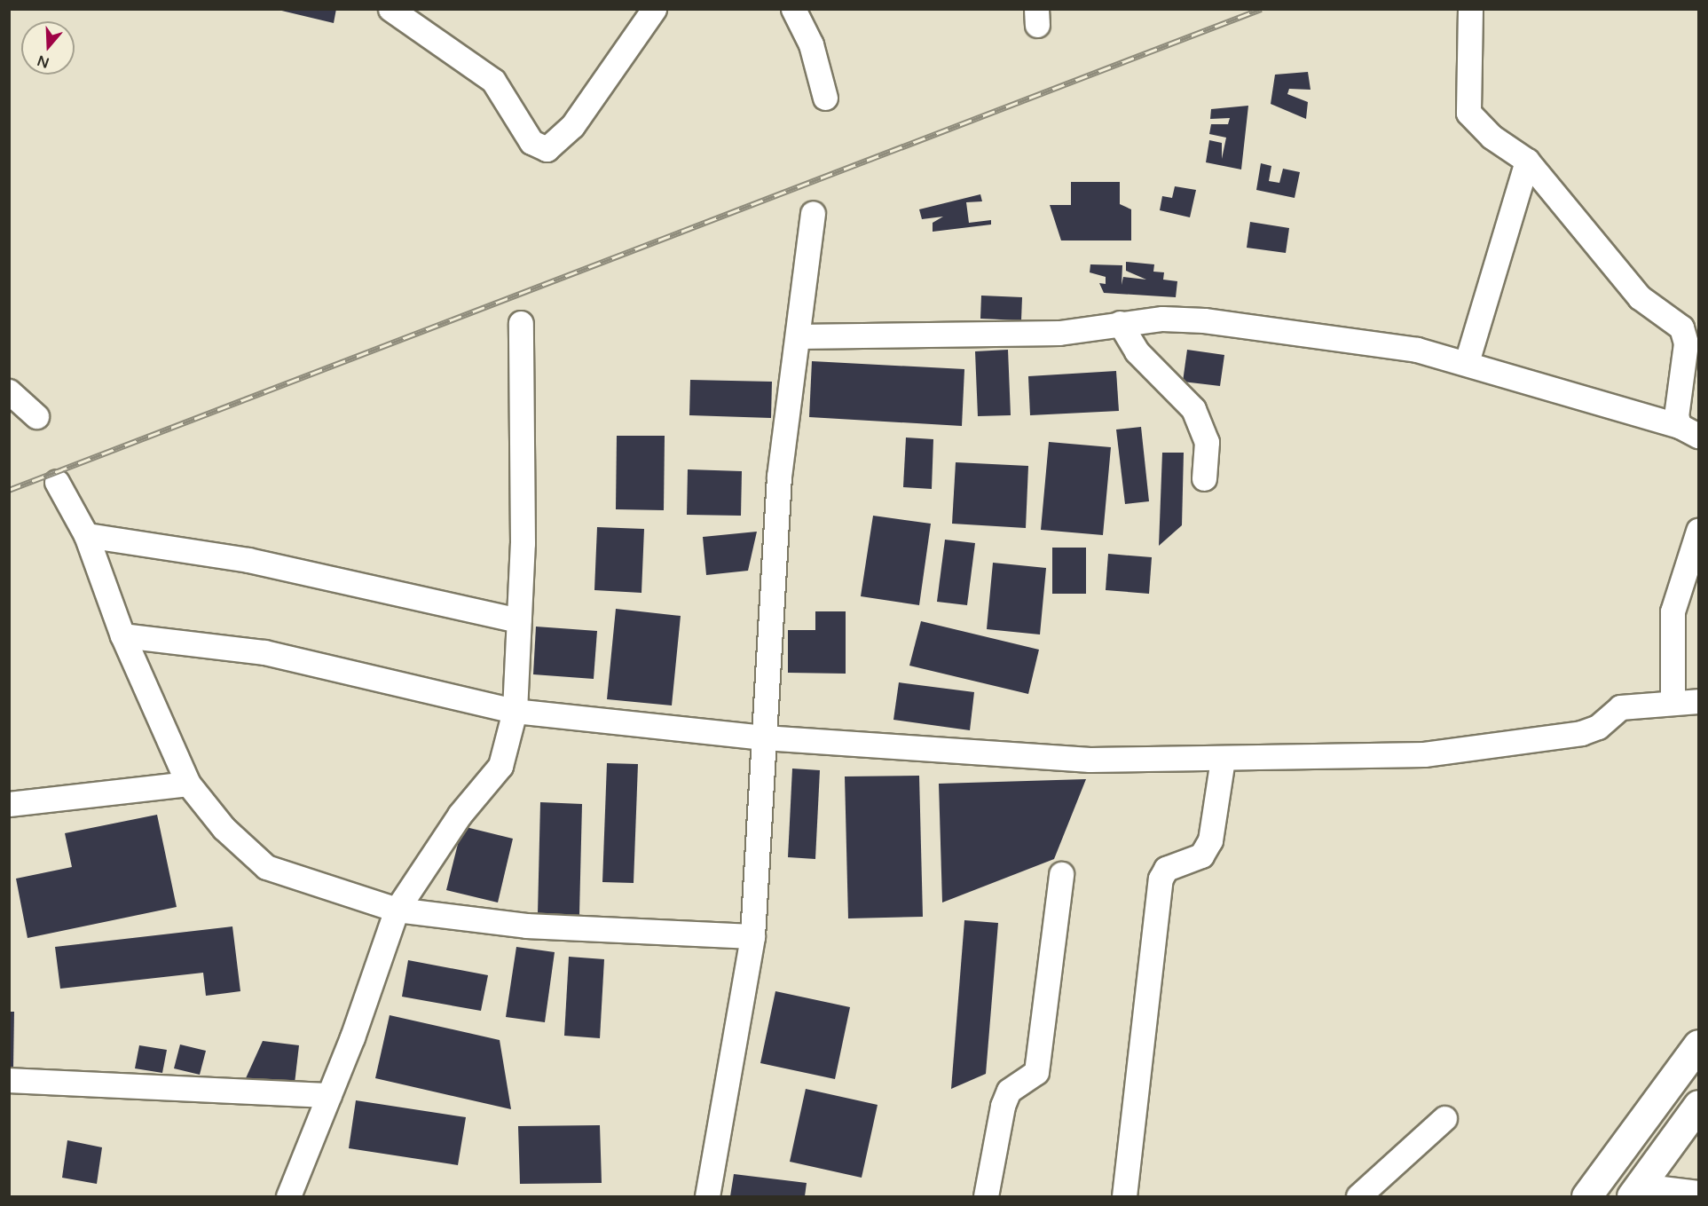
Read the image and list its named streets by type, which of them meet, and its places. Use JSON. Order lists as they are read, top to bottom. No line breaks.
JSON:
{"north":"bottom"}
